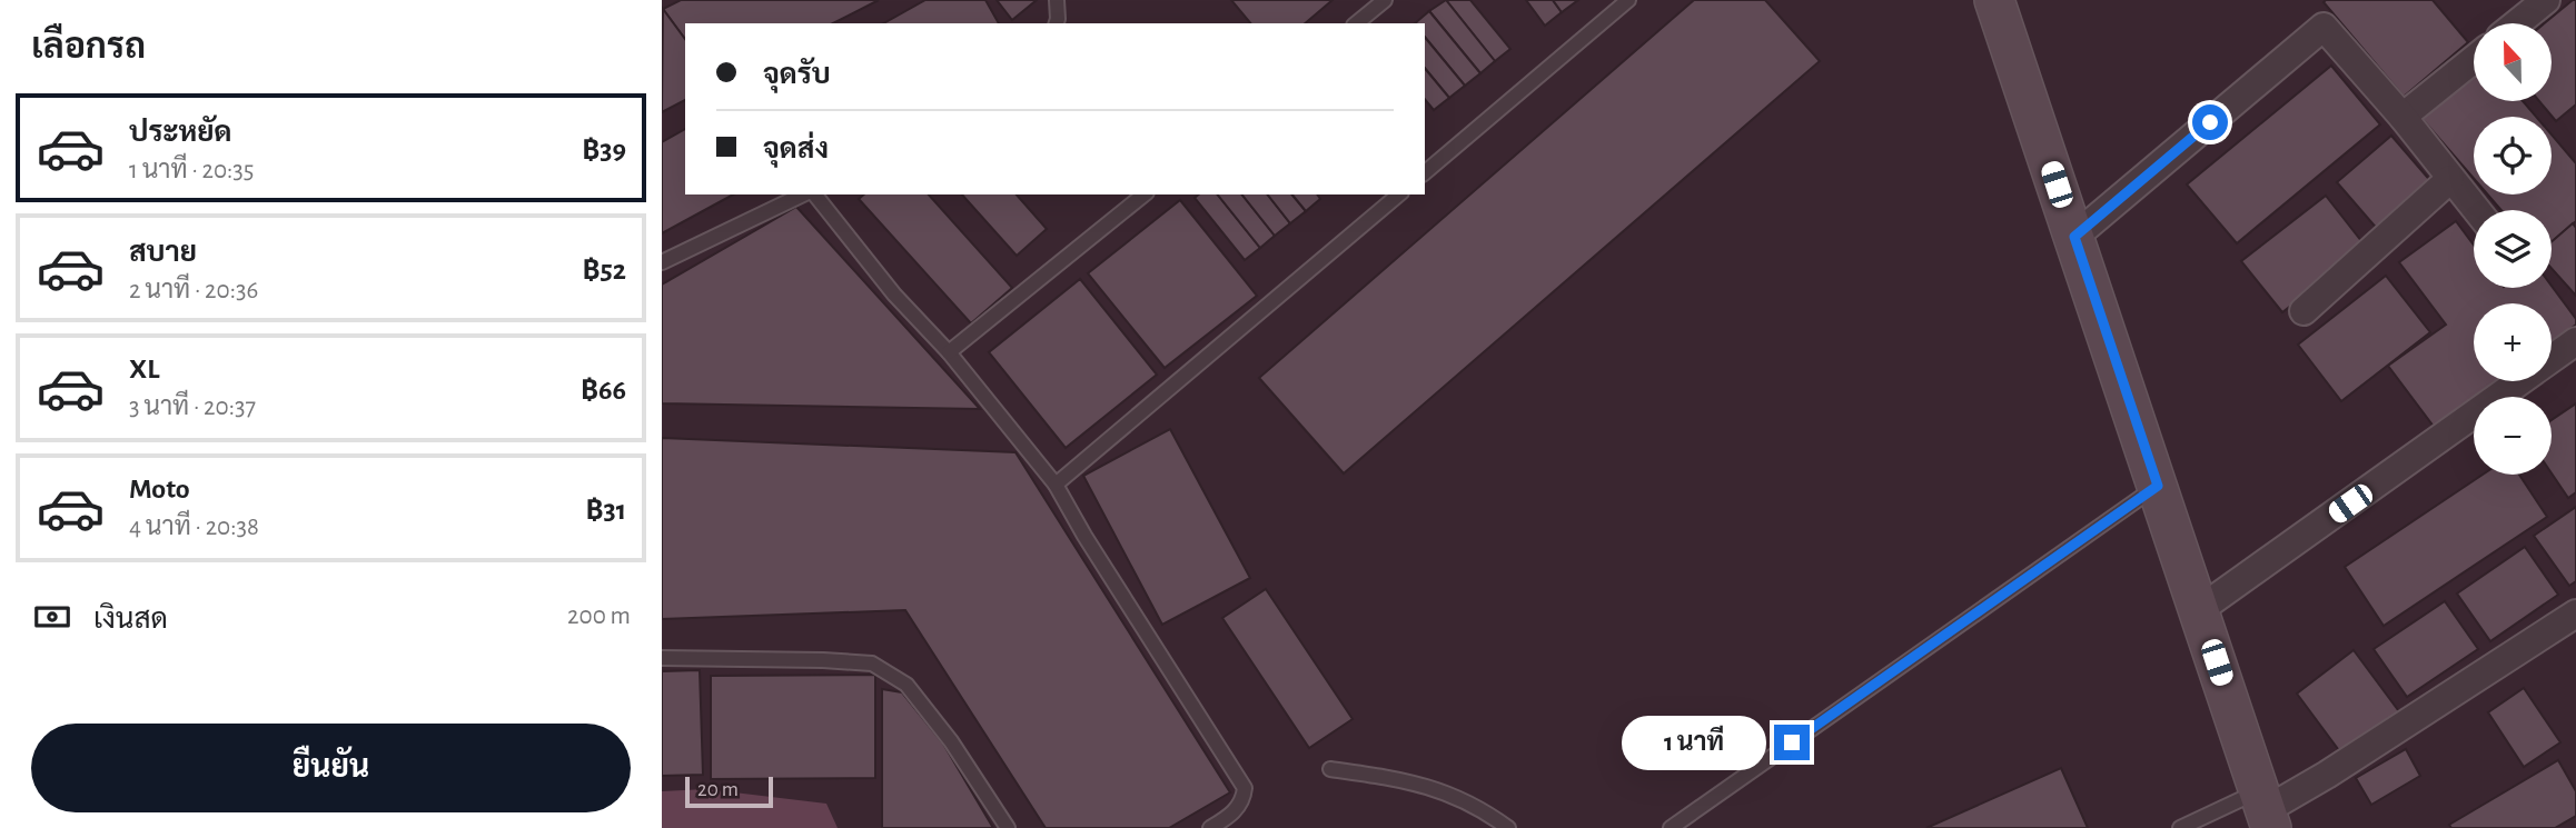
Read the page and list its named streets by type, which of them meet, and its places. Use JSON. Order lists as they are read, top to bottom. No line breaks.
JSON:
{"scale_bar":"20 m","north":"top","page":{"heading":"เลือกรถ","map_buttons":["+","−"],"banner":["จุดรับ","จุดส่ง"],"list":[{"name":"ประหยัด","note":"1 นาที · 20:35","value":"฿39"},{"name":"สบาย","note":"2 นาที · 20:36","value":"฿52"},{"name":"XL","note":"3 นาที · 20:37","value":"฿66"},{"name":"Moto","note":"4 นาที · 20:38","value":"฿31"}],"pay":["เงินสด","200 m"],"buttons":"ยืนยัน","bubble":"1 นาที","scale":"20 m"}}
